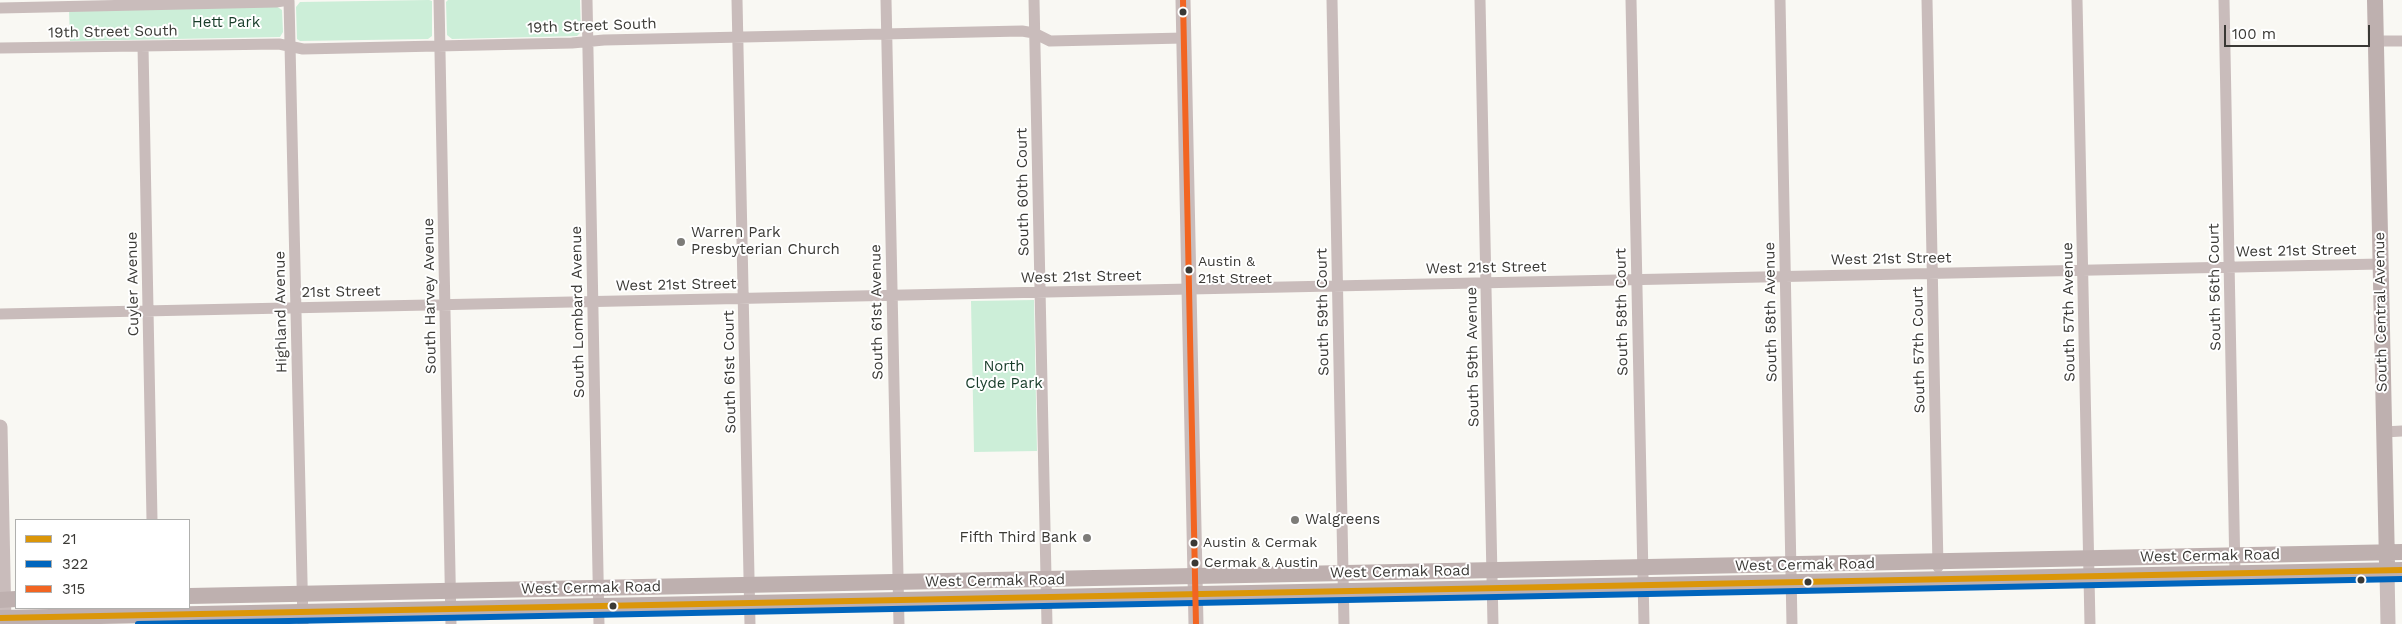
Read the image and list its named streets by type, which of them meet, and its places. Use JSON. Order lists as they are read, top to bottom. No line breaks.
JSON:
{"streets":{"main road":["South Central Avenue","West Cermak Road"],"street":["19th Street South","South 60th Court","West 21st Street","Cuyler Avenue","South 56th Court","21st Street","South Harvey Avenue","Highland Avenue","South Lombard Avenue","South 61st Avenue","South 59th Court","South 58th Court","South 58th Avenue","South 57th Avenue","South 57th Court","South 59th Avenue","South 61st Court"]},"crossings":[["19th Street South","South 60th Court"],["19th Street South","Cuyler Avenue"],["19th Street South","South Harvey Avenue"],["19th Street South","Highland Avenue"],["19th Street South","South Lombard Avenue"],["19th Street South","South 61st Avenue"],["19th Street South","South 61st Court"],["South 60th Court","West 21st Street"],["South 60th Court","West Cermak Road"],["West 21st Street","South 56th Court"],["West 21st Street","21st Street"],["West 21st Street","South Lombard Avenue"],["West 21st Street","South 61st Avenue"],["West 21st Street","South 59th Court"],["West 21st Street","South 58th Court"],["West 21st Street","South 58th Avenue"],["West 21st Street","South 57th Avenue"],["West 21st Street","South Central Avenue"],["West 21st Street","South 57th Court"],["West 21st Street","South 59th Avenue"],["West 21st Street","South 61st Court"],["Cuyler Avenue","21st Street"],["South 56th Court","West Cermak Road"],["21st Street","South Harvey Avenue"],["21st Street","Highland Avenue"],["21st Street","South Lombard Avenue"],["South Harvey Avenue","West Cermak Road"],["Highland Avenue","West Cermak Road"],["South Lombard Avenue","West Cermak Road"],["South 61st Avenue","West Cermak Road"],["South 59th Court","West Cermak Road"],["South 58th Court","West Cermak Road"],["South 58th Avenue","West Cermak Road"],["South 57th Avenue","West Cermak Road"],["South Central Avenue","West Cermak Road"],["South 57th Court","West Cermak Road"],["South 59th Avenue","West Cermak Road"],["South 61st Court","West Cermak Road"]],"parks":["Hett Park","North Clyde Park"],"places":["Warren Park Presbyterian Church","Austin & 21st Street","Walgreens","Fifth Third Bank","Austin & Cermak","Cermak & Austin"],"lines":["transit line 315","transit line 21","transit line 322"],"legend":["21","322","315"],"scale_bar":"100 m"}
